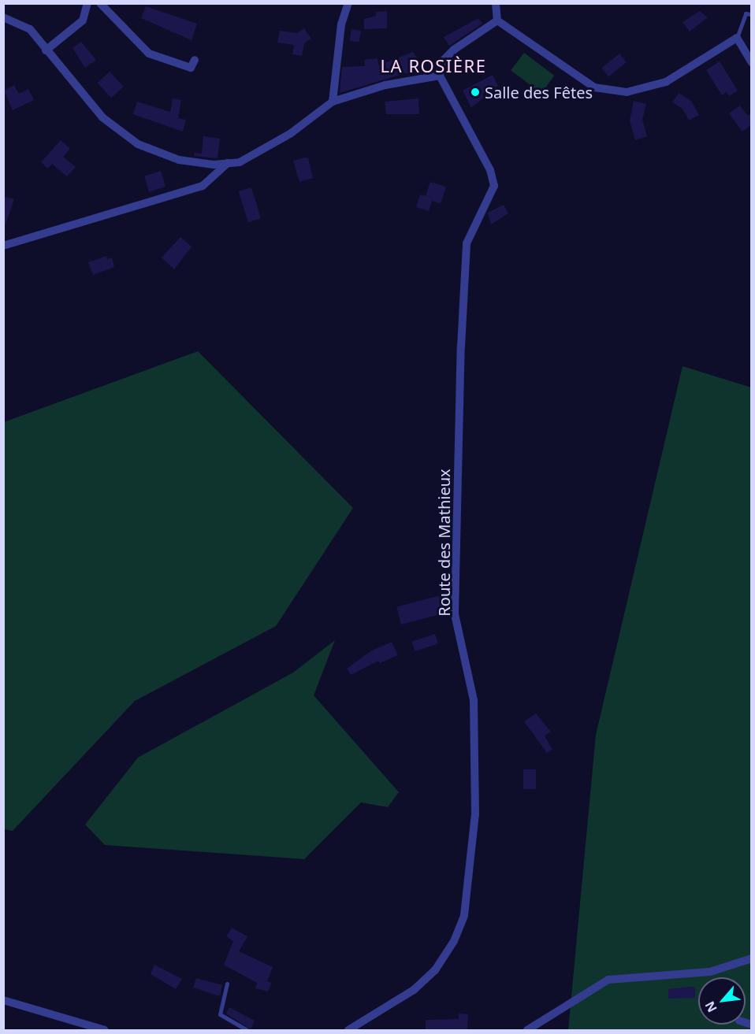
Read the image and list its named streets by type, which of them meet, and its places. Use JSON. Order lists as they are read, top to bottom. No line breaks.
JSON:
{"streets":{"street":["Route des Mathieux"]},"districts":["LA ROSIÈRE"],"places":["Salle des Fêtes"],"north":"bottom left"}
